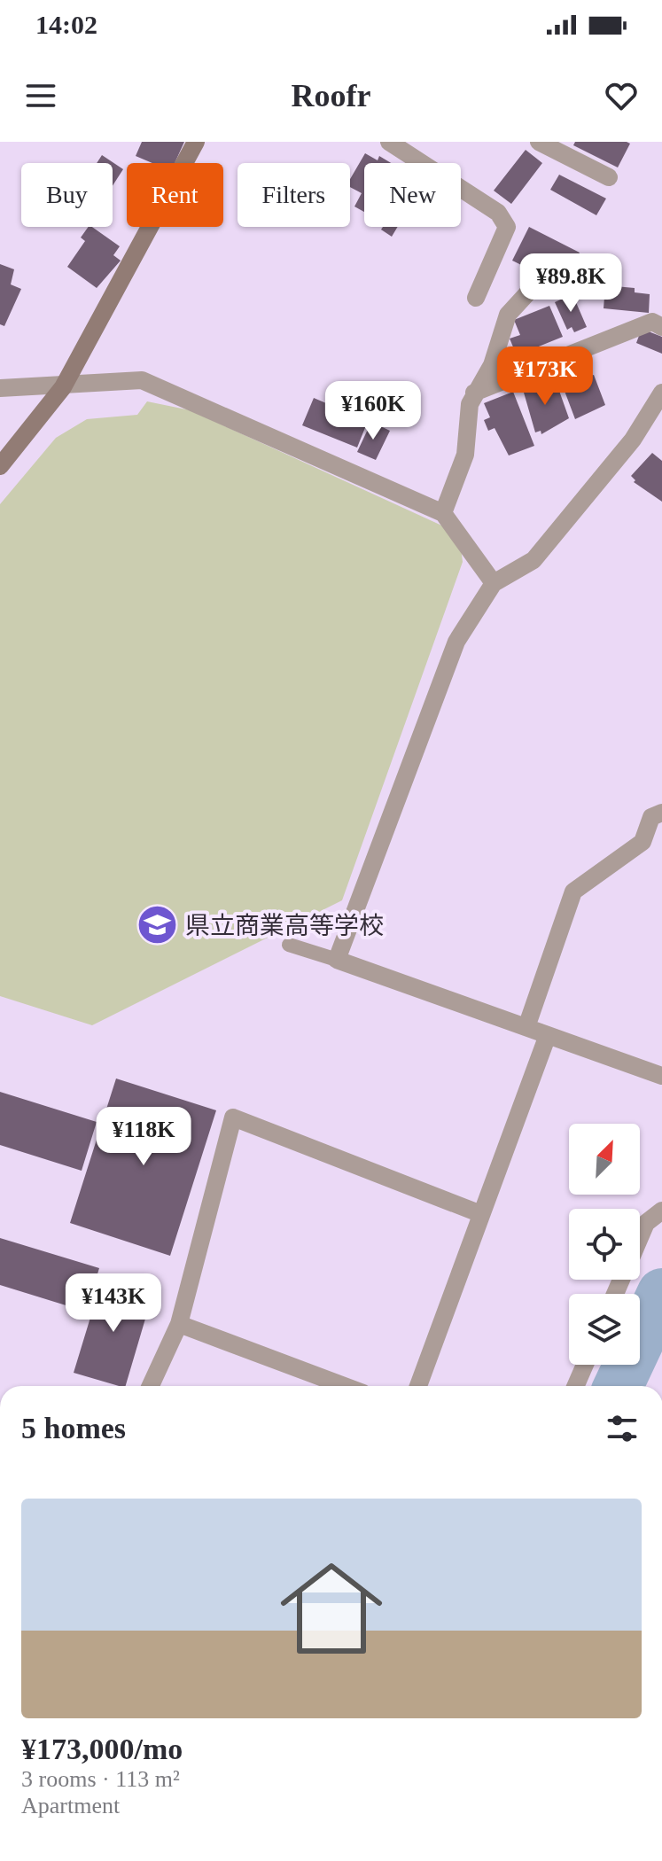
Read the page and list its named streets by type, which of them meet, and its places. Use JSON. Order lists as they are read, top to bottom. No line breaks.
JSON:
{"places":{"school or university":["県立商業高等学校"]},"north":"top right","page":{"status":"14:02","header":"Roofr","chip":["Buy","Rent","Filters","New"],"price":["¥89.8K","¥173K","¥160K","¥118K","¥143K"],"heading":"5 homes","list":[{"name":"¥173,000/mo","note":"3 rooms · 113 m² · Apartment"}]}}
